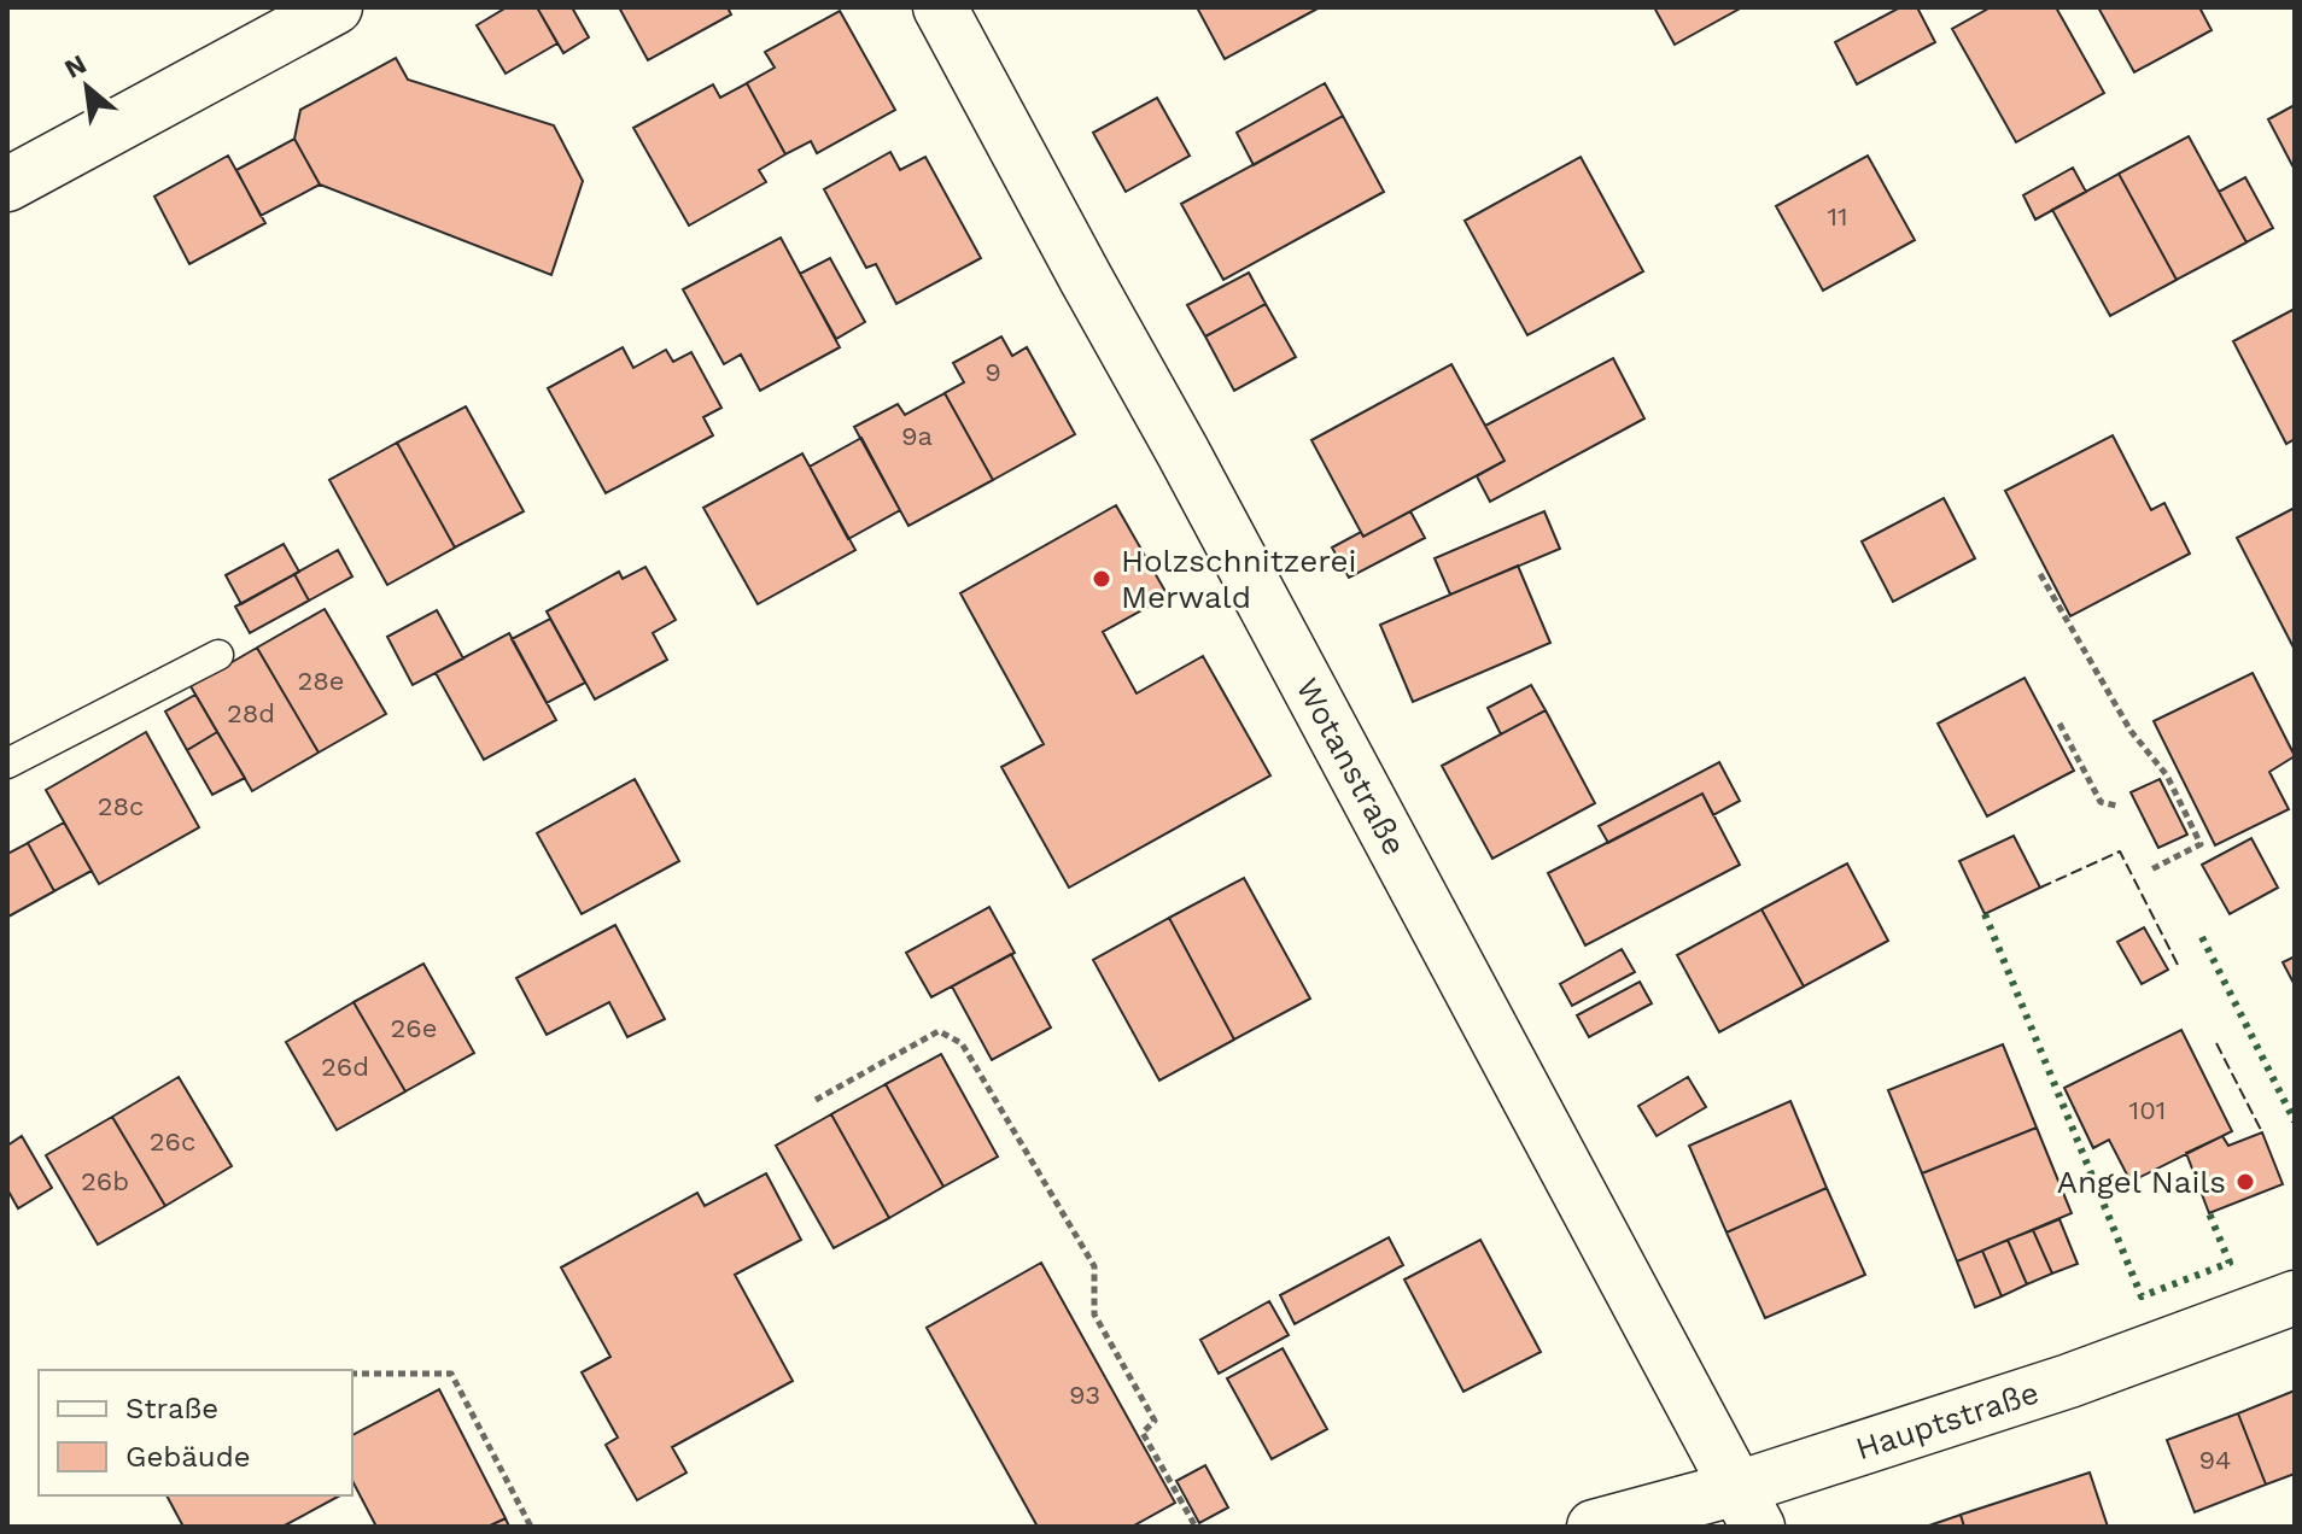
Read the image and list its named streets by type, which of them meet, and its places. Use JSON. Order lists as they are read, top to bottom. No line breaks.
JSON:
{"streets":{"street":["Wotanstraße","Hauptstraße"]},"crossings":[["Wotanstraße","Hauptstraße"]],"places":["Holzschnitzerei Merwald","Angel Nails"],"house_numbers":["11","9","9a","28e","28d","28c","26e","26d","101","26c","26b","93","94"],"legend":["Straße","Gebäude"],"north":"top left"}
